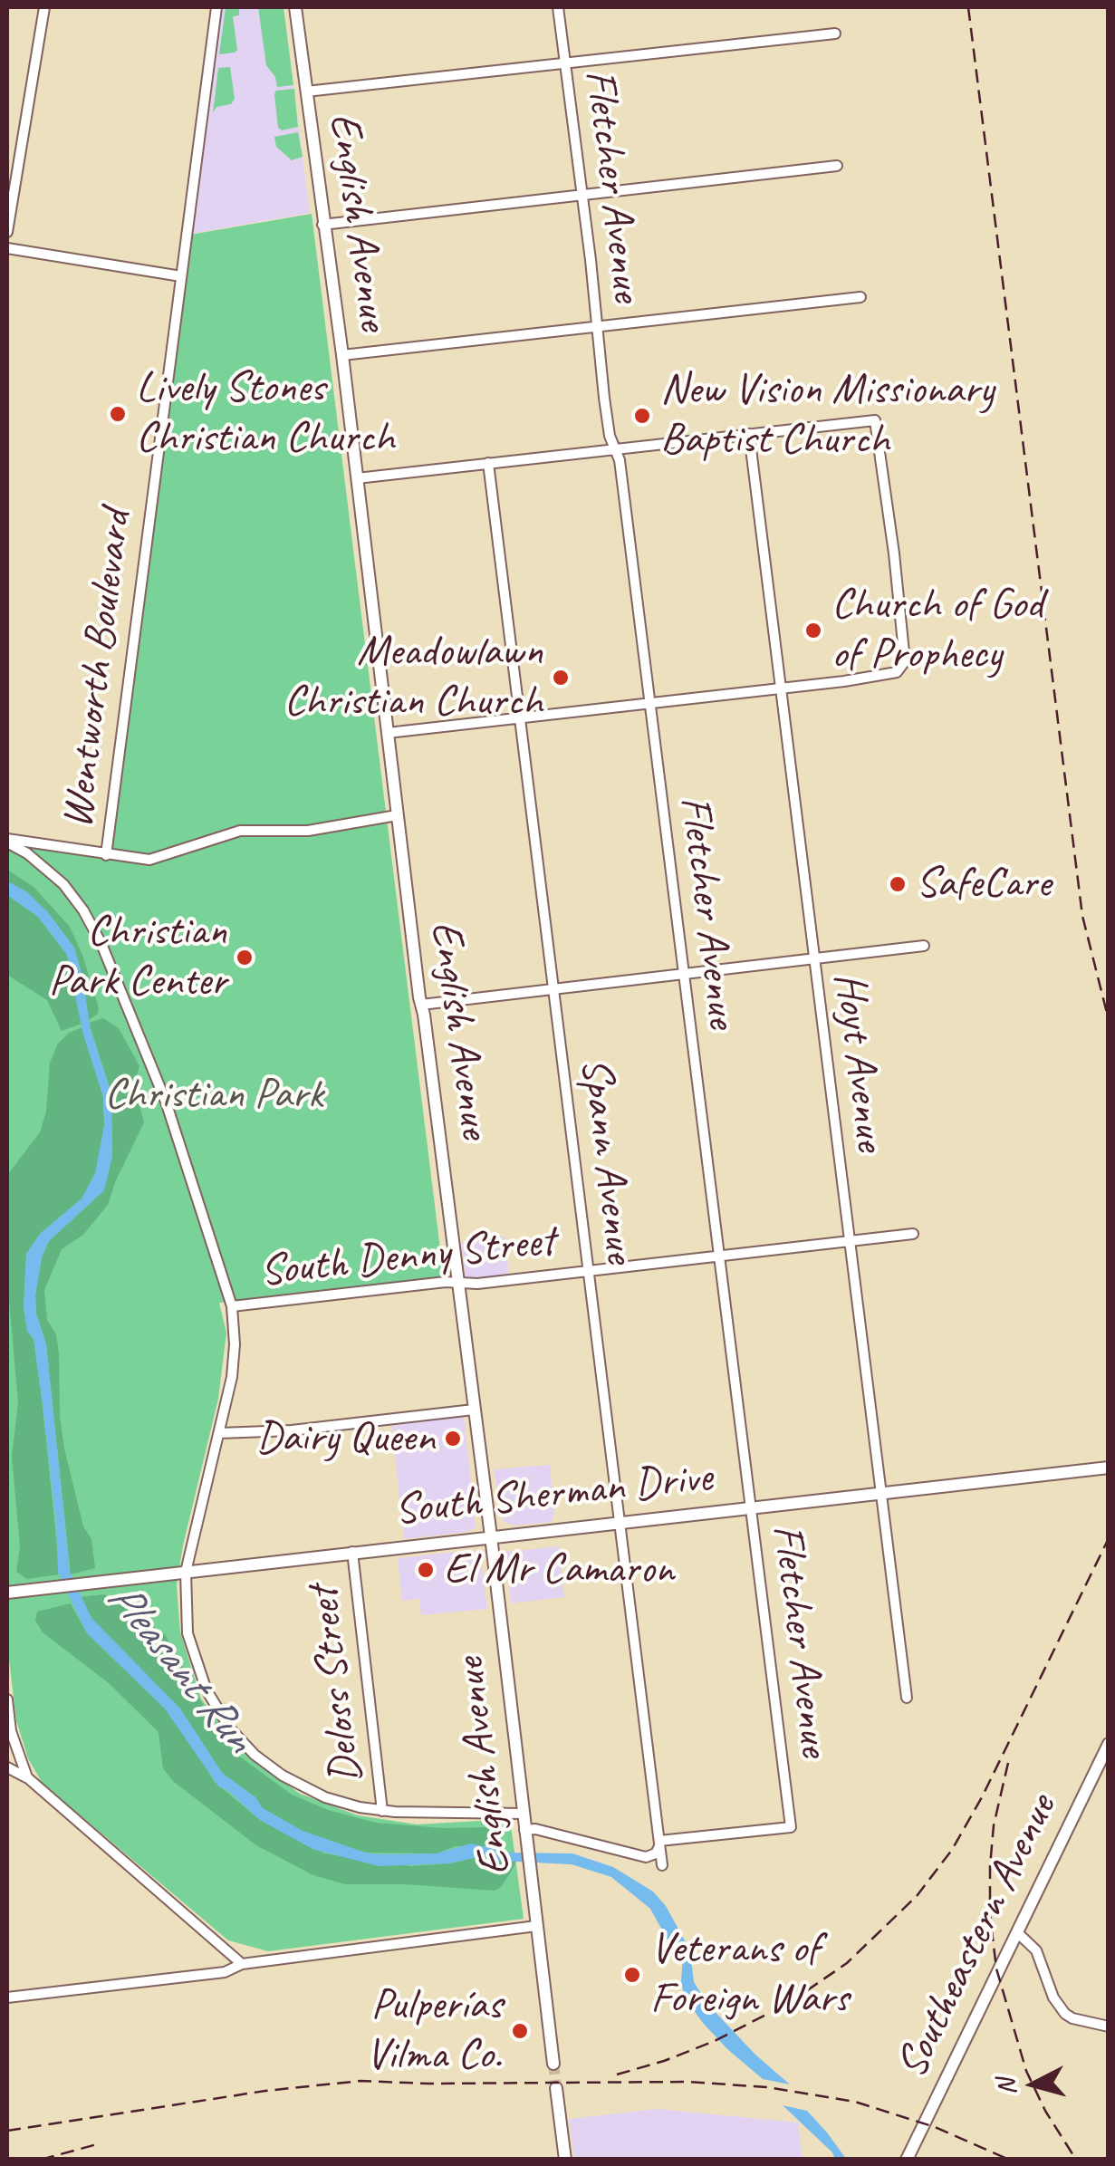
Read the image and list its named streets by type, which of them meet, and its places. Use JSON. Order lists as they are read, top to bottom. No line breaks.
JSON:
{"streets":{"main road":["English Avenue","South Sherman Drive","Southeastern Avenue"],"street":["Fletcher Avenue","Wentworth Boulevard","Hoyt Avenue","Spann Avenue","South Denny Street","Deloss Street"]},"crossings":[["Fletcher Avenue","Spann Avenue"],["Fletcher Avenue","South Denny Street"],["Fletcher Avenue","South Sherman Drive"],["English Avenue","South Denny Street"],["English Avenue","South Sherman Drive"],["Hoyt Avenue","South Denny Street"],["Hoyt Avenue","South Sherman Drive"],["Spann Avenue","South Denny Street"],["Spann Avenue","South Sherman Drive"],["South Sherman Drive","Deloss Street"]],"water":["Pleasant Run"],"parks":["Christian Park"],"places":["Lively Stones Christian Church","New Vision Missionary Baptist Church","Church of God of Prophecy","Meadowlawn Christian Church","SafeCare","Christian Park Center","Dairy Queen","El Mr Camaron","Veterans of Foreign Wars","Pulperías Vilma Co."],"north":"left"}
